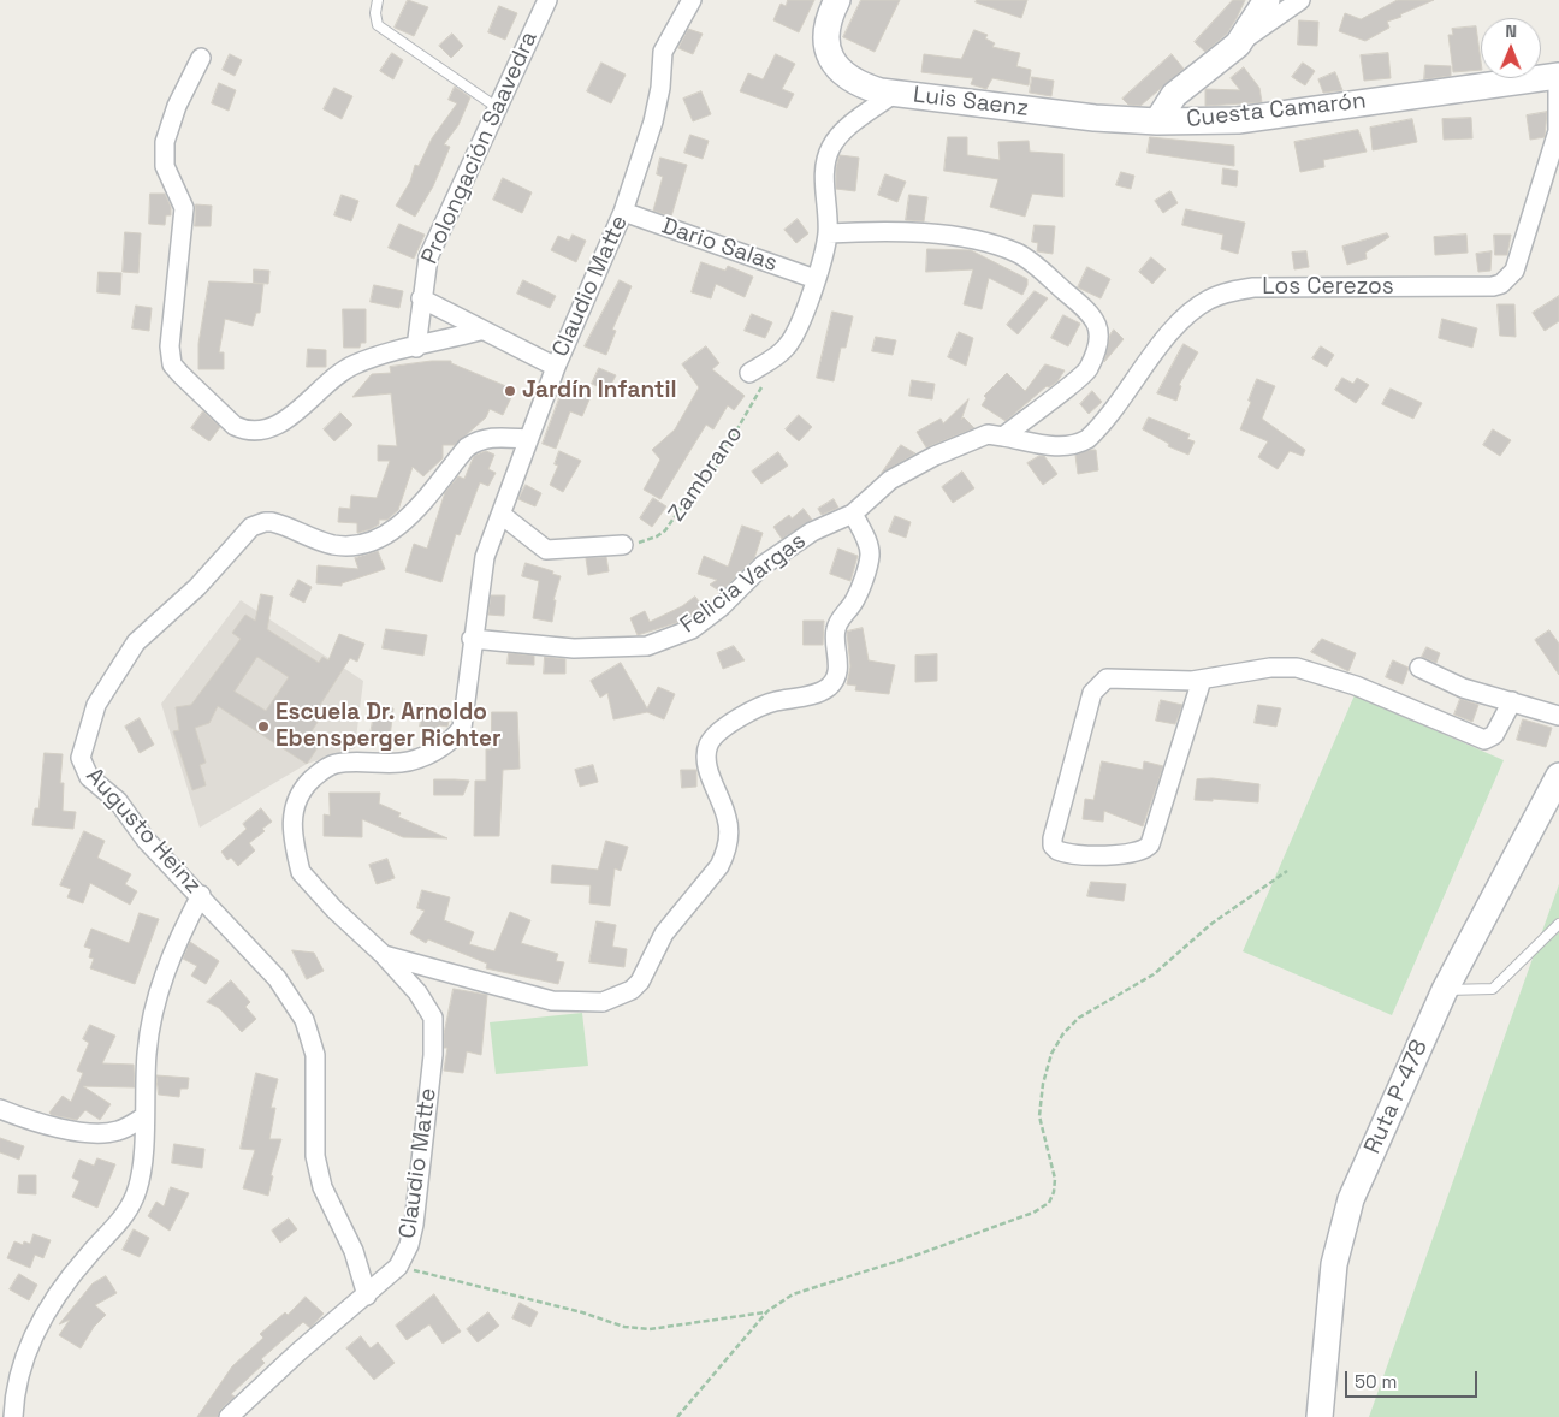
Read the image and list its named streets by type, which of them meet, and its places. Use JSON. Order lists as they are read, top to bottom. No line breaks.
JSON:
{"streets":{"main road":["Luis Saenz","Cuesta Camarón","Ruta P-478"],"street":["Prolongación Saavedra","Dario Salas","Claudio Matte","Los Cerezos","Felicia Vargas","Augusto Heinz"],"path":["Zambrano"]},"crossings":[["Luis Saenz","Cuesta Camarón"],["Cuesta Camarón","Los Cerezos"],["Dario Salas","Claudio Matte"],["Claudio Matte","Felicia Vargas"],["Claudio Matte","Augusto Heinz"],["Los Cerezos","Felicia Vargas"]],"places":["Jardín Infantil","Escuela Dr. Arnoldo Ebensperger Richter"],"scale_bar":"50 m","north":"top"}
